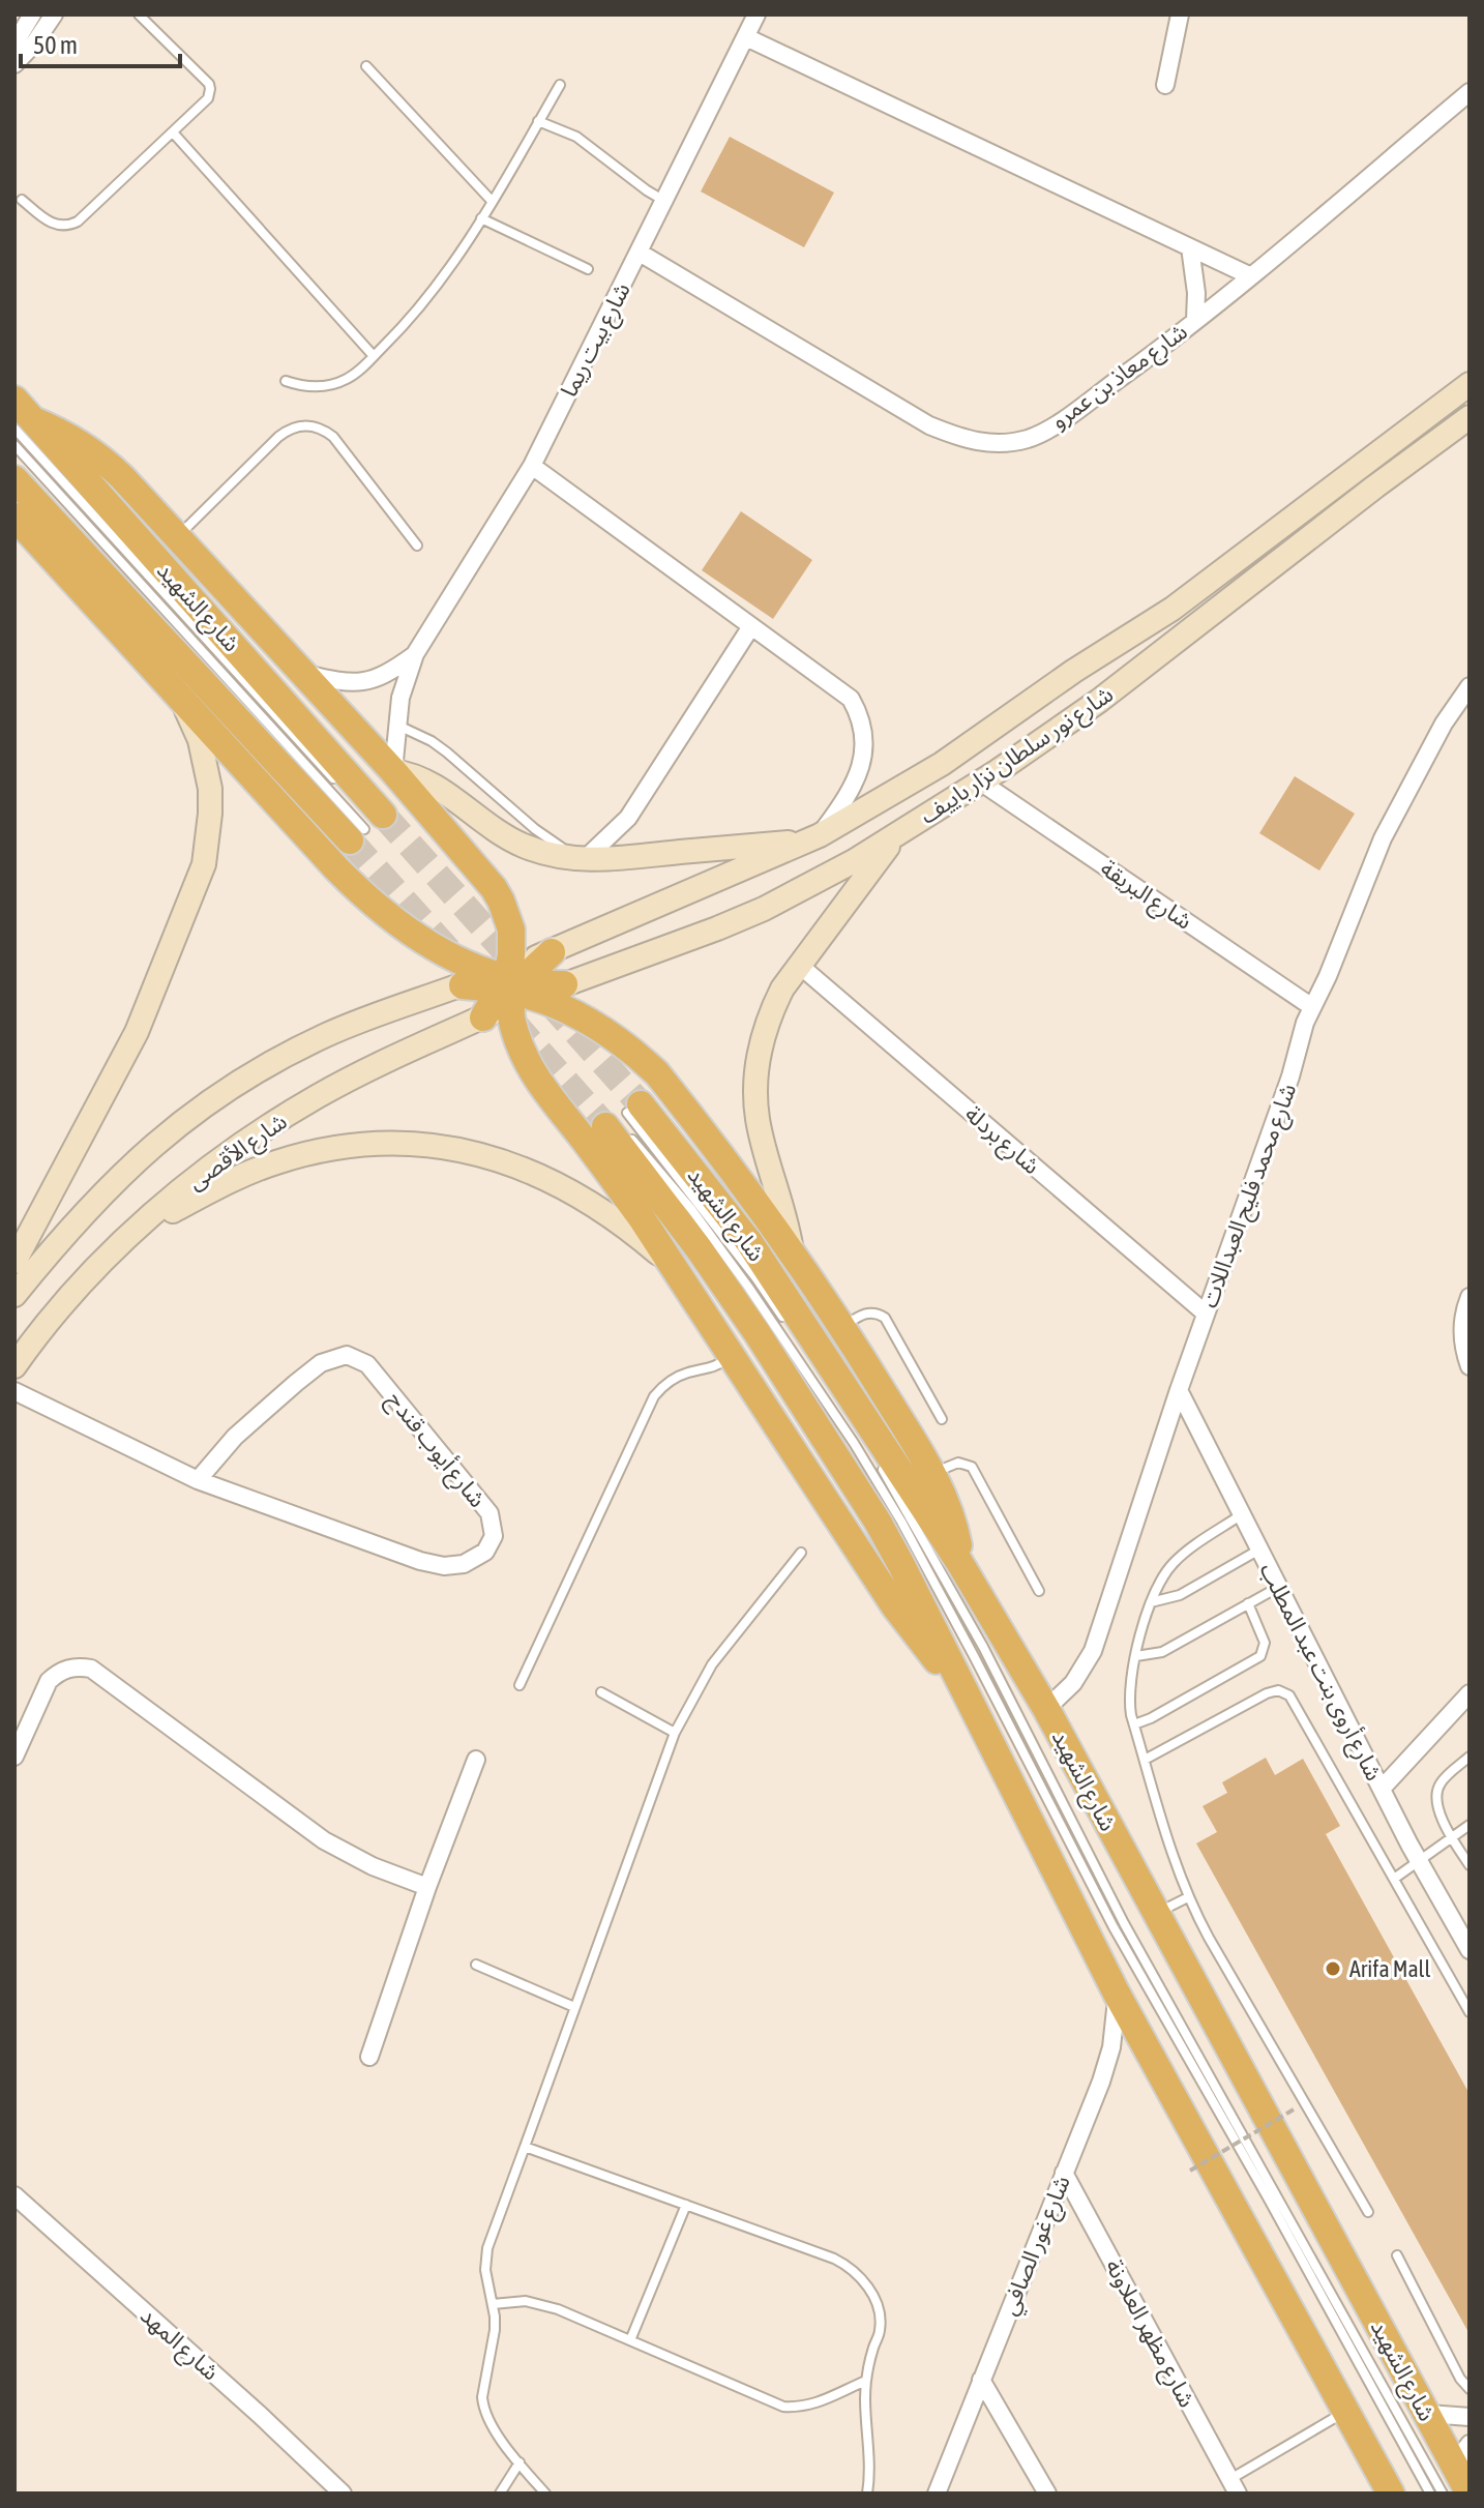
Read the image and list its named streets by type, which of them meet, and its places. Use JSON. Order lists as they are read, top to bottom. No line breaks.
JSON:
{"streets":{"highway":["شارع الشهيد"],"main road":["شارع نور سلطان نزار باييف","شارع الأقصى"],"street":["شارع بيت ريما","شارع معاذ بن عمرو","شارع البريقة","شارع بردلة","شارع محمد فليح العبداللات","شارع أيوب قندح","شارع أروى بنت عبد المطلب","شارع غور الصافي","شارع مظهر العلاونة","شارع المهد"]},"crossings":[["شارع بيت ريما","شارع معاذ بن عمرو"],["شارع الشهيد","شارع محمد فليح العبداللات"],["شارع الشهيد","شارع غور الصافي"],["شارع نور سلطان نزار باييف","شارع البريقة"],["شارع البريقة","شارع محمد فليح العبداللات"],["شارع بردلة","شارع محمد فليح العبداللات"],["شارع محمد فليح العبداللات","شارع أروى بنت عبد المطلب"],["شارع غور الصافي","شارع مظهر العلاونة"]],"places":["Arifa Mall"],"scale_bar":"50 m"}
